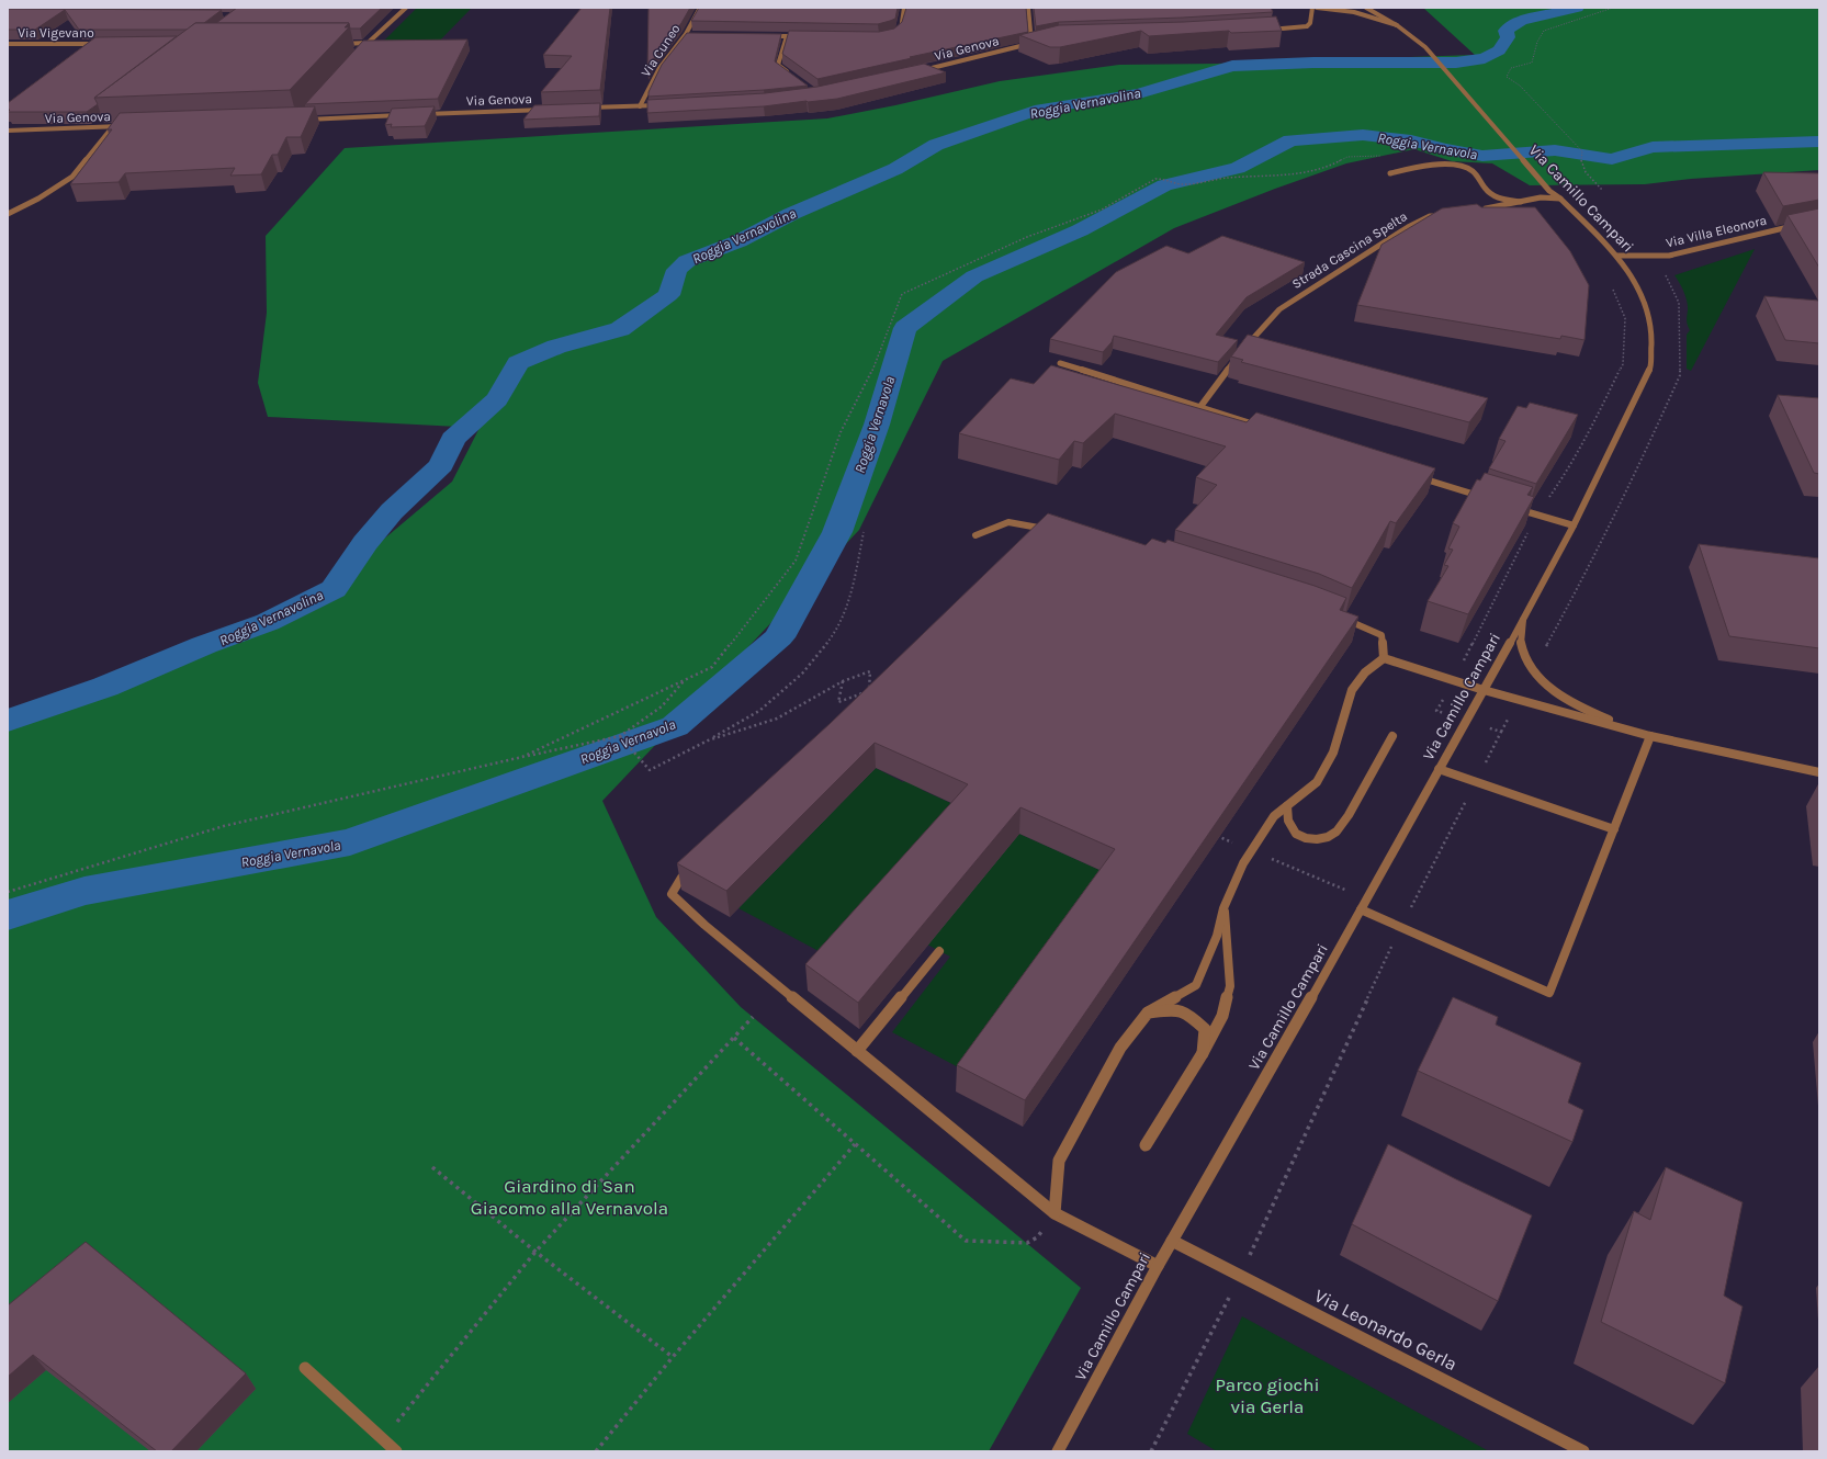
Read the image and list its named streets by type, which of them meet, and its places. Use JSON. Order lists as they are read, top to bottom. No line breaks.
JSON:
{"streets":{"street":["Via Vigevano","Via Genova","Via Cuneo","Via Camillo Campari","Via Villa Eleonora","Strada Cascina Spelta","Via Leonardo Gerla"]},"crossings":[["Via Camillo Campari","Via Villa Eleonora"],["Via Camillo Campari","Via Leonardo Gerla"]],"water":["Roggia Vernavolina","Roggia Vernavola"],"parks":["Giardino di San Giacomo alla Vernavola","Parco giochi via Gerla"]}
